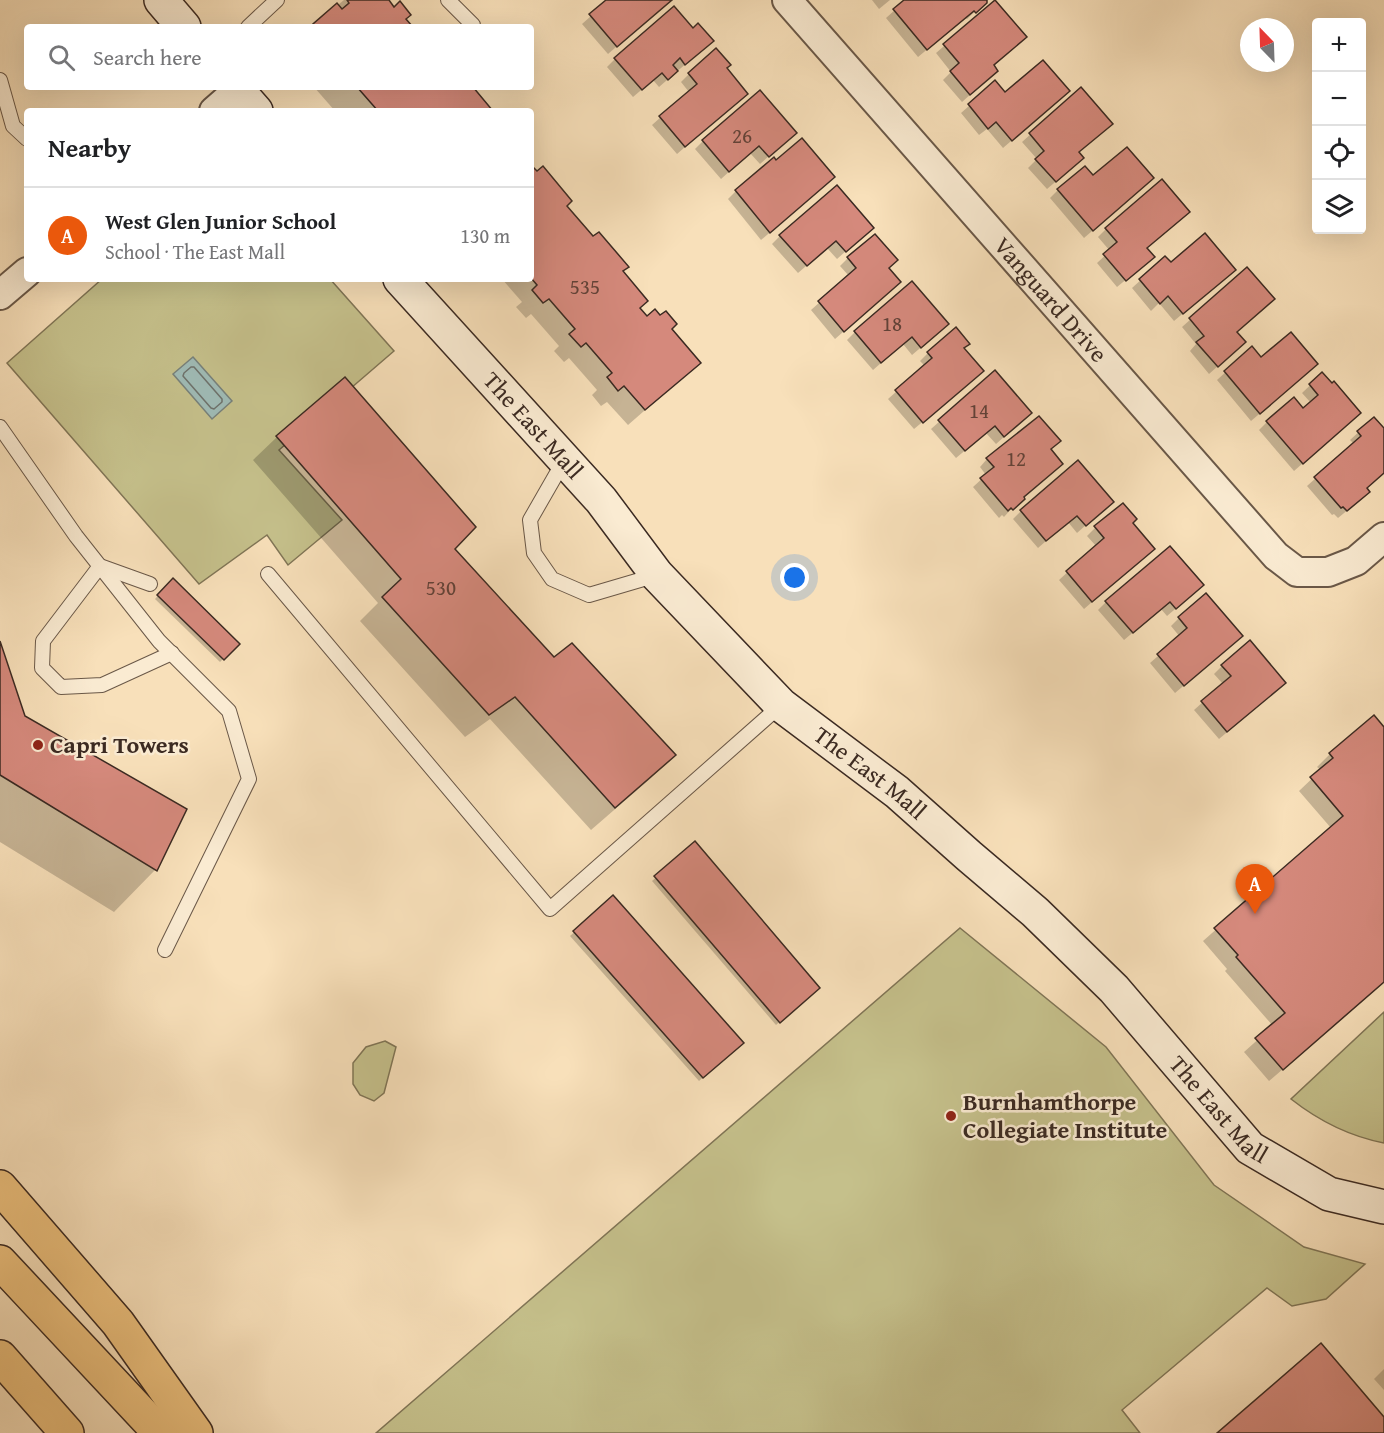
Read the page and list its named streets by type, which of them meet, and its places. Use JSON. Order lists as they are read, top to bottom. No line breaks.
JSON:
{"streets":{"main road":["The East Mall"],"street":["Vanguard Drive"]},"places":["Capri Towers","Burnhamthorpe Collegiate Institute"],"house_numbers":["26","535","18","14","12","530"],"north":"top left","page":{"map_buttons":["+","−"],"search":"Search here","heading":"Nearby","list":[{"mark":"A","name":"West Glen Junior School","note":"School · The East Mall","value":"130 m"}],"pins":"A"}}
